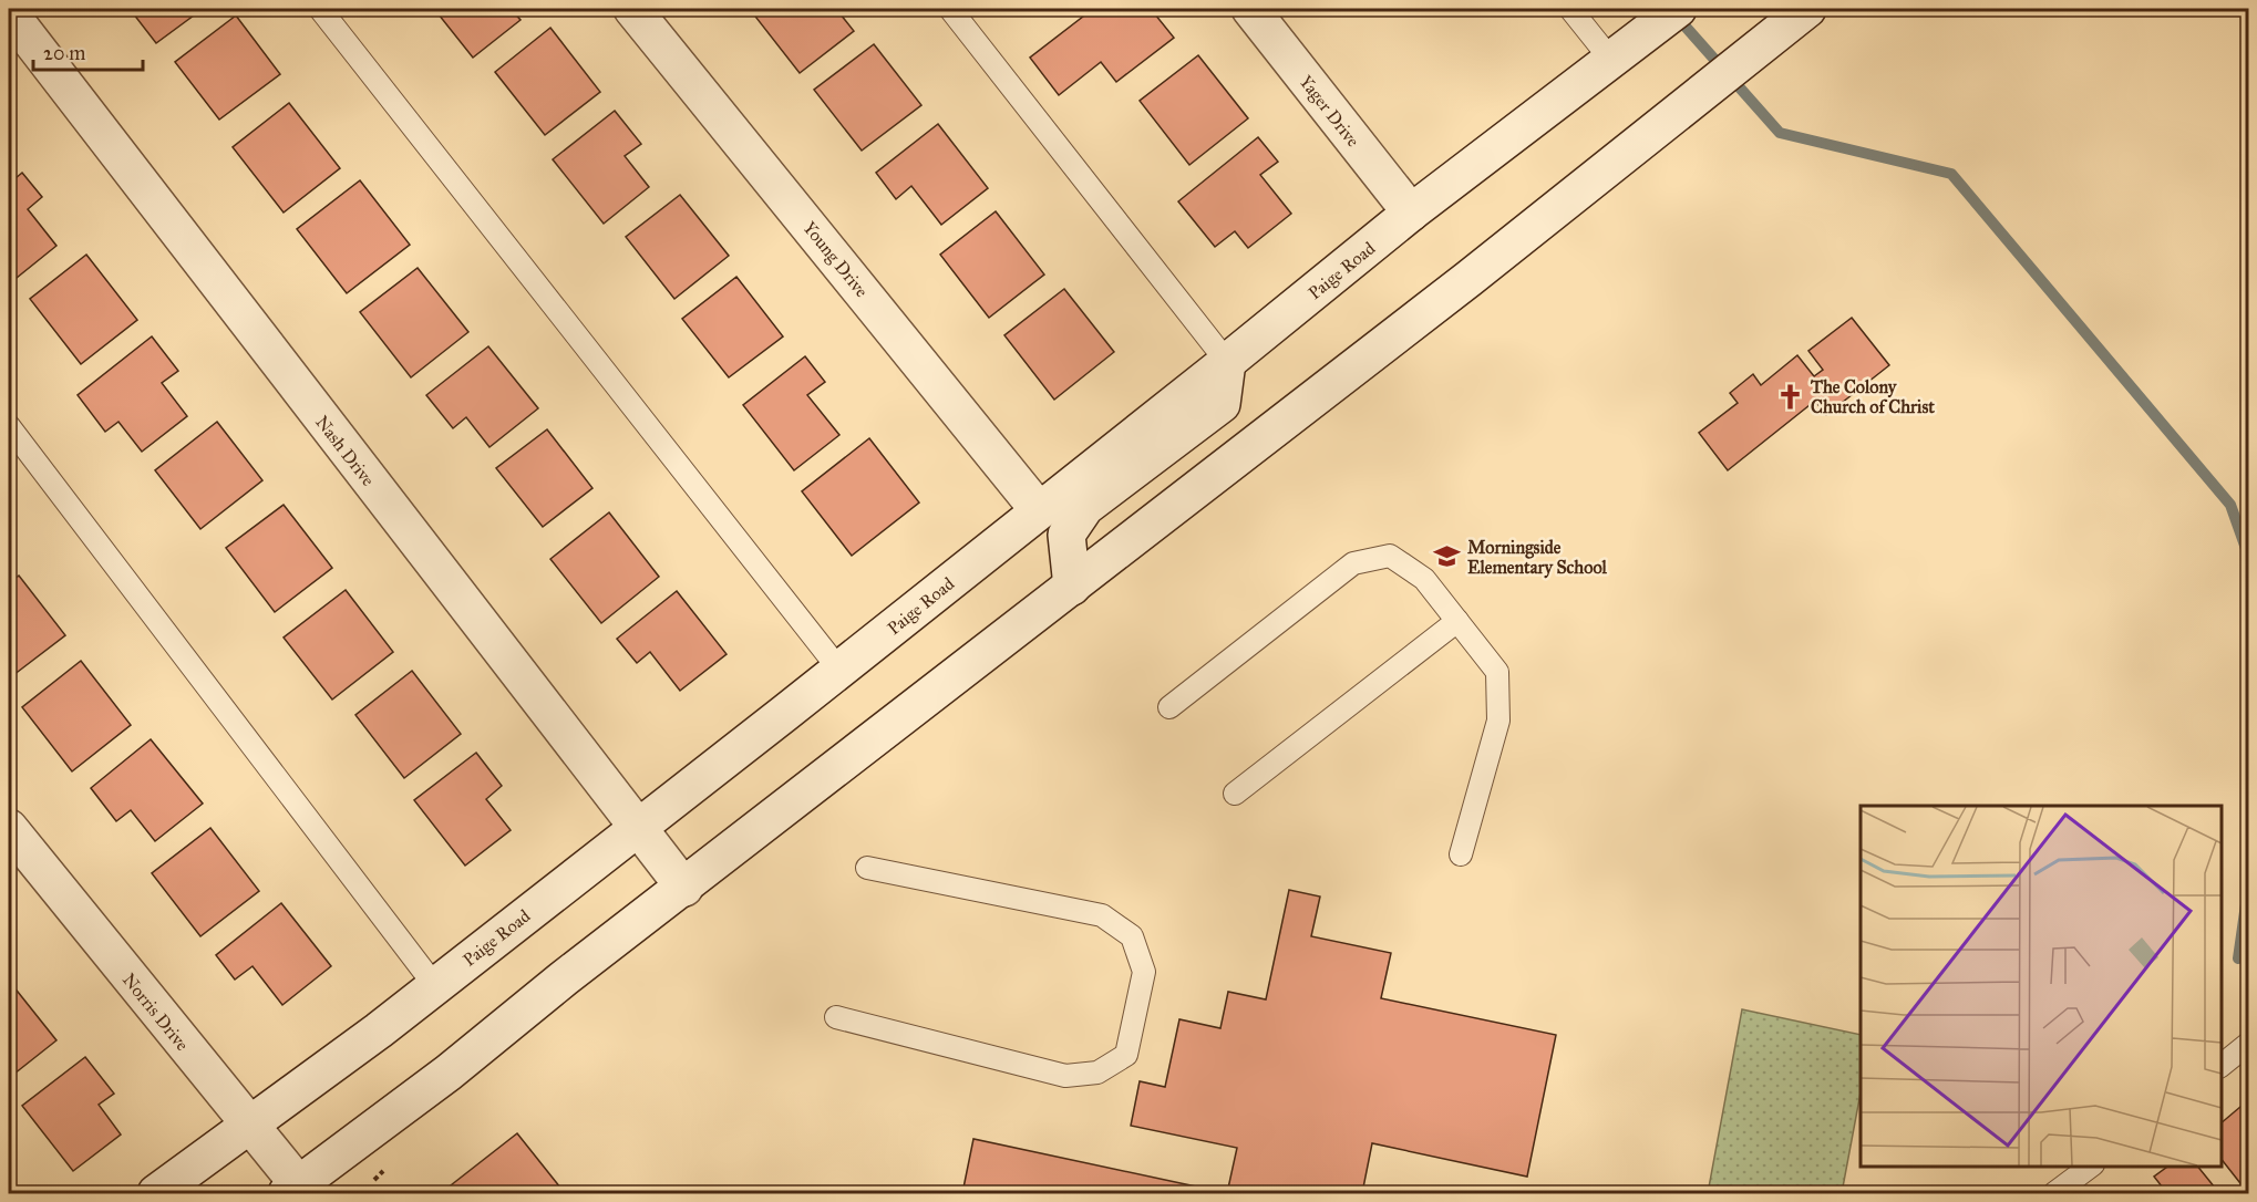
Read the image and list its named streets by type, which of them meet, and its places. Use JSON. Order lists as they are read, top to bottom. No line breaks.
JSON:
{"streets":{"main road":["Yager Drive","Young Drive","Paige Road","Nash Drive","Norris Drive"]},"crossings":[["Yager Drive","Paige Road"],["Young Drive","Paige Road"],["Paige Road","Nash Drive"],["Paige Road","Norris Drive"]],"places":{"church":["The Colony Church of Christ"],"school or university":["Morningside Elementary School"]},"scale_bar":"20 m"}
